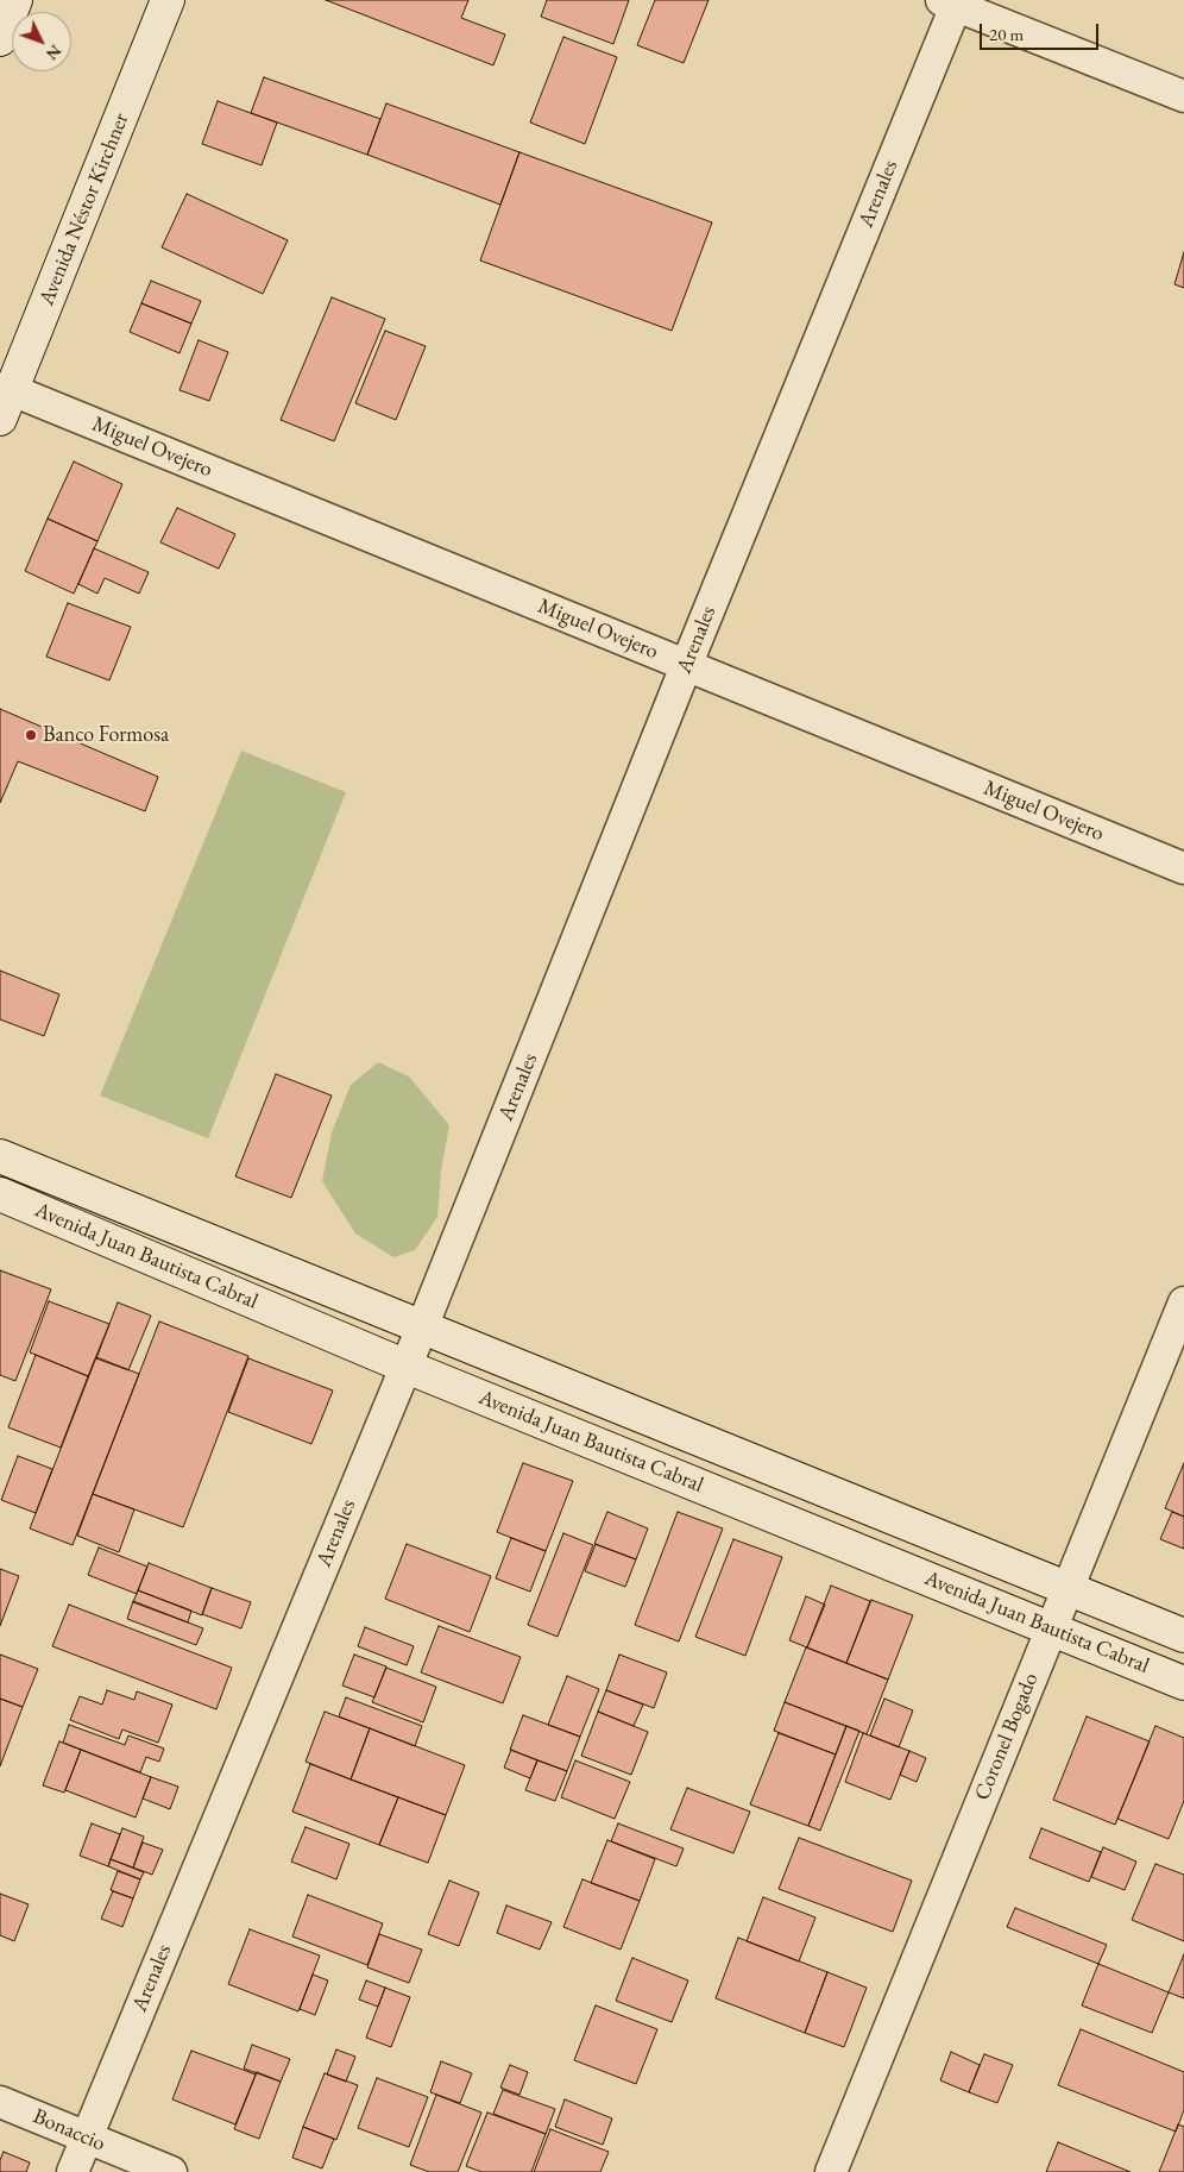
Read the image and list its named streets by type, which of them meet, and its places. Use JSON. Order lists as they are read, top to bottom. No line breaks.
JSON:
{"streets":{"main road":["Avenida Néstor Kirchner","Avenida Juan Bautista Cabral"],"street":["Arenales","Miguel Ovejero","Coronel Bogado","Bonaccio"]},"crossings":[["Arenales","Miguel Ovejero"],["Arenales","Avenida Juan Bautista Cabral"],["Arenales","Bonaccio"],["Avenida Néstor Kirchner","Miguel Ovejero"],["Avenida Juan Bautista Cabral","Coronel Bogado"]],"places":["Banco Formosa"],"scale_bar":"20 m","north":"bottom right"}
